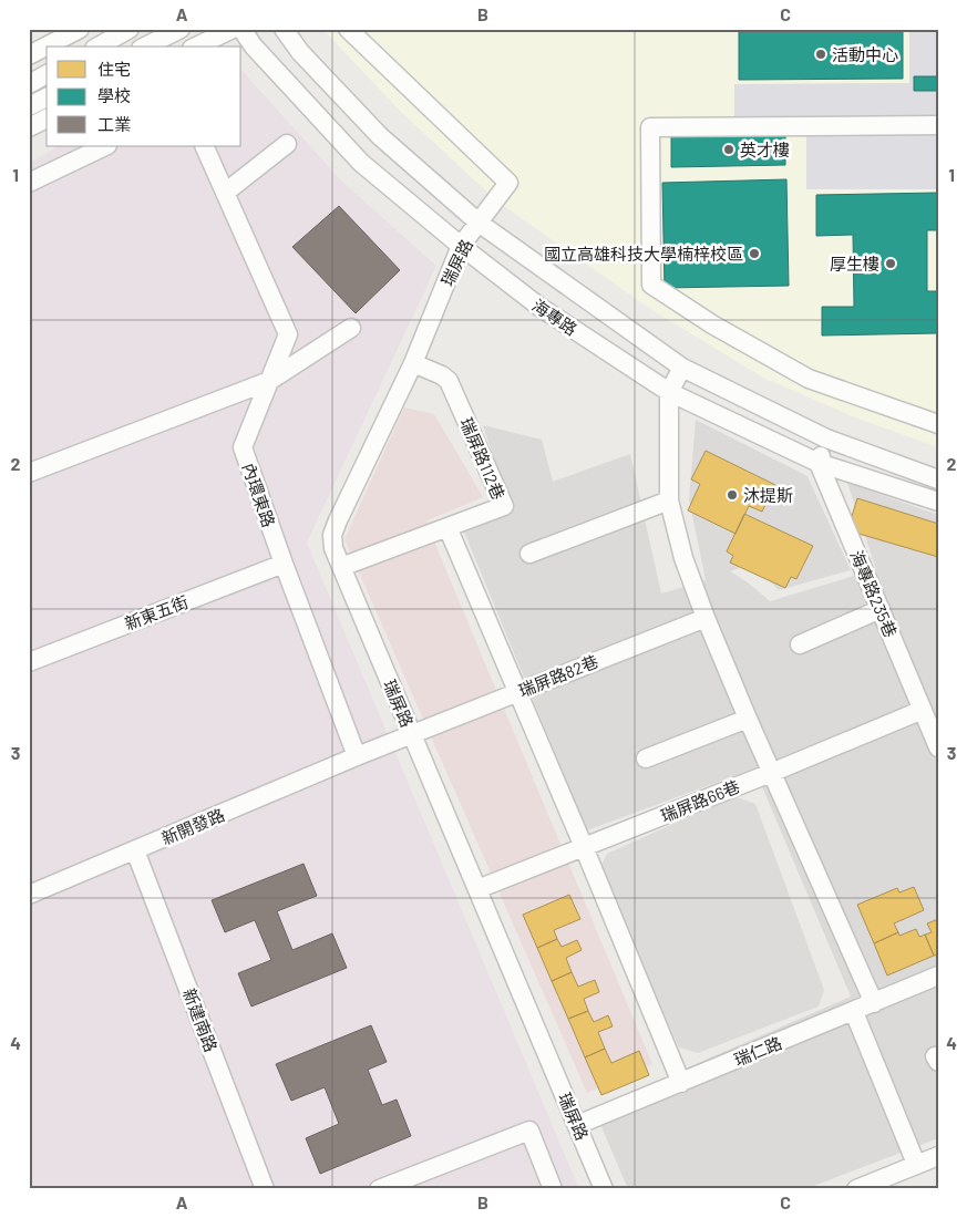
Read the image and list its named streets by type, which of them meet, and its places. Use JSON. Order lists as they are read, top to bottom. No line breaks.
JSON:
{"streets":{"street":["瑞屏路","海專路","瑞屏路112巷","內環東路","海專路235巷","新東五街","瑞屏路82巷","瑞屏路66巷","新開發路","新建南路","瑞仁路"]},"crossings":[["瑞屏路","海專路"],["瑞屏路","瑞屏路112巷"],["瑞屏路","瑞屏路82巷"],["瑞屏路","瑞屏路66巷"],["瑞屏路","瑞仁路"],["海專路","海專路235巷"],["內環東路","新東五街"],["內環東路","瑞屏路82巷"],["內環東路","新開發路"],["海專路235巷","瑞屏路66巷"],["瑞屏路82巷","新開發路"],["新開發路","新建南路"]],"places":["活動中心","英才樓","國立高雄科技大學楠梓校區","厚生樓","沐提斯"],"legend":["住宅","學校","工業"],"grid":{"columns":["A","B","C"],"rows":["1","2","3","4"]}}
